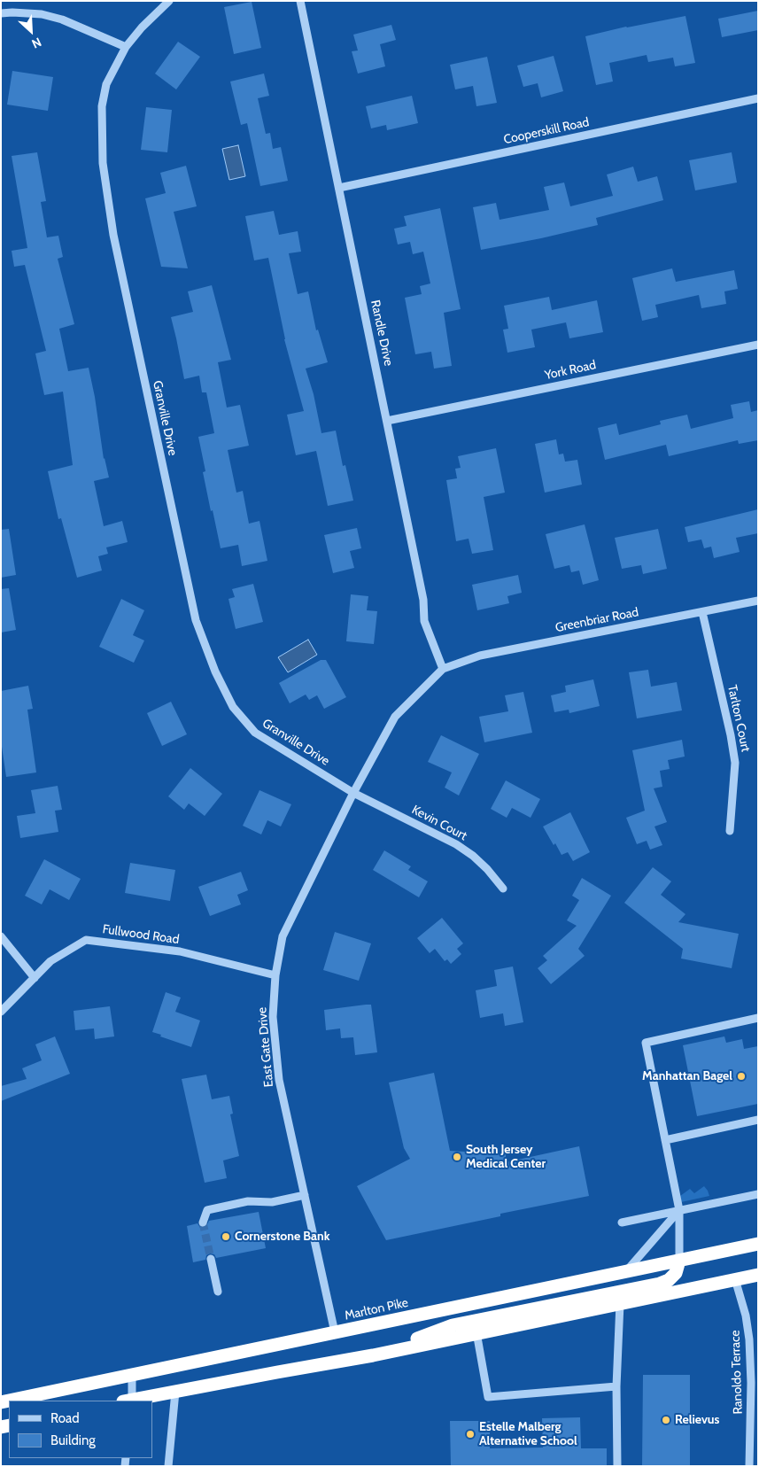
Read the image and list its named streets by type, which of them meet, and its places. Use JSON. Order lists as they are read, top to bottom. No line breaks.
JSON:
{"streets":{"highway":["Marlton Pike"],"street":["Cooperskill Road","Randle Drive","York Road","Granville Drive","Greenbriar Road","Tarlton Court","Kevin Court","Fullwood Road","East Gate Drive","Ranoldo Terrace"]},"crossings":[["Cooperskill Road","Randle Drive"],["Randle Drive","York Road"],["Randle Drive","Greenbriar Road"],["Randle Drive","East Gate Drive"],["Granville Drive","Kevin Court"],["Granville Drive","East Gate Drive"],["Greenbriar Road","Tarlton Court"],["Greenbriar Road","East Gate Drive"],["Kevin Court","East Gate Drive"],["Fullwood Road","East Gate Drive"],["East Gate Drive","Marlton Pike"]],"places":["Manhattan Bagel","South Jersey Medical Center","Cornerstone Bank","Relievus","Estelle Malberg Alternative School"],"legend":["Road","Building"],"north":"bottom right"}
